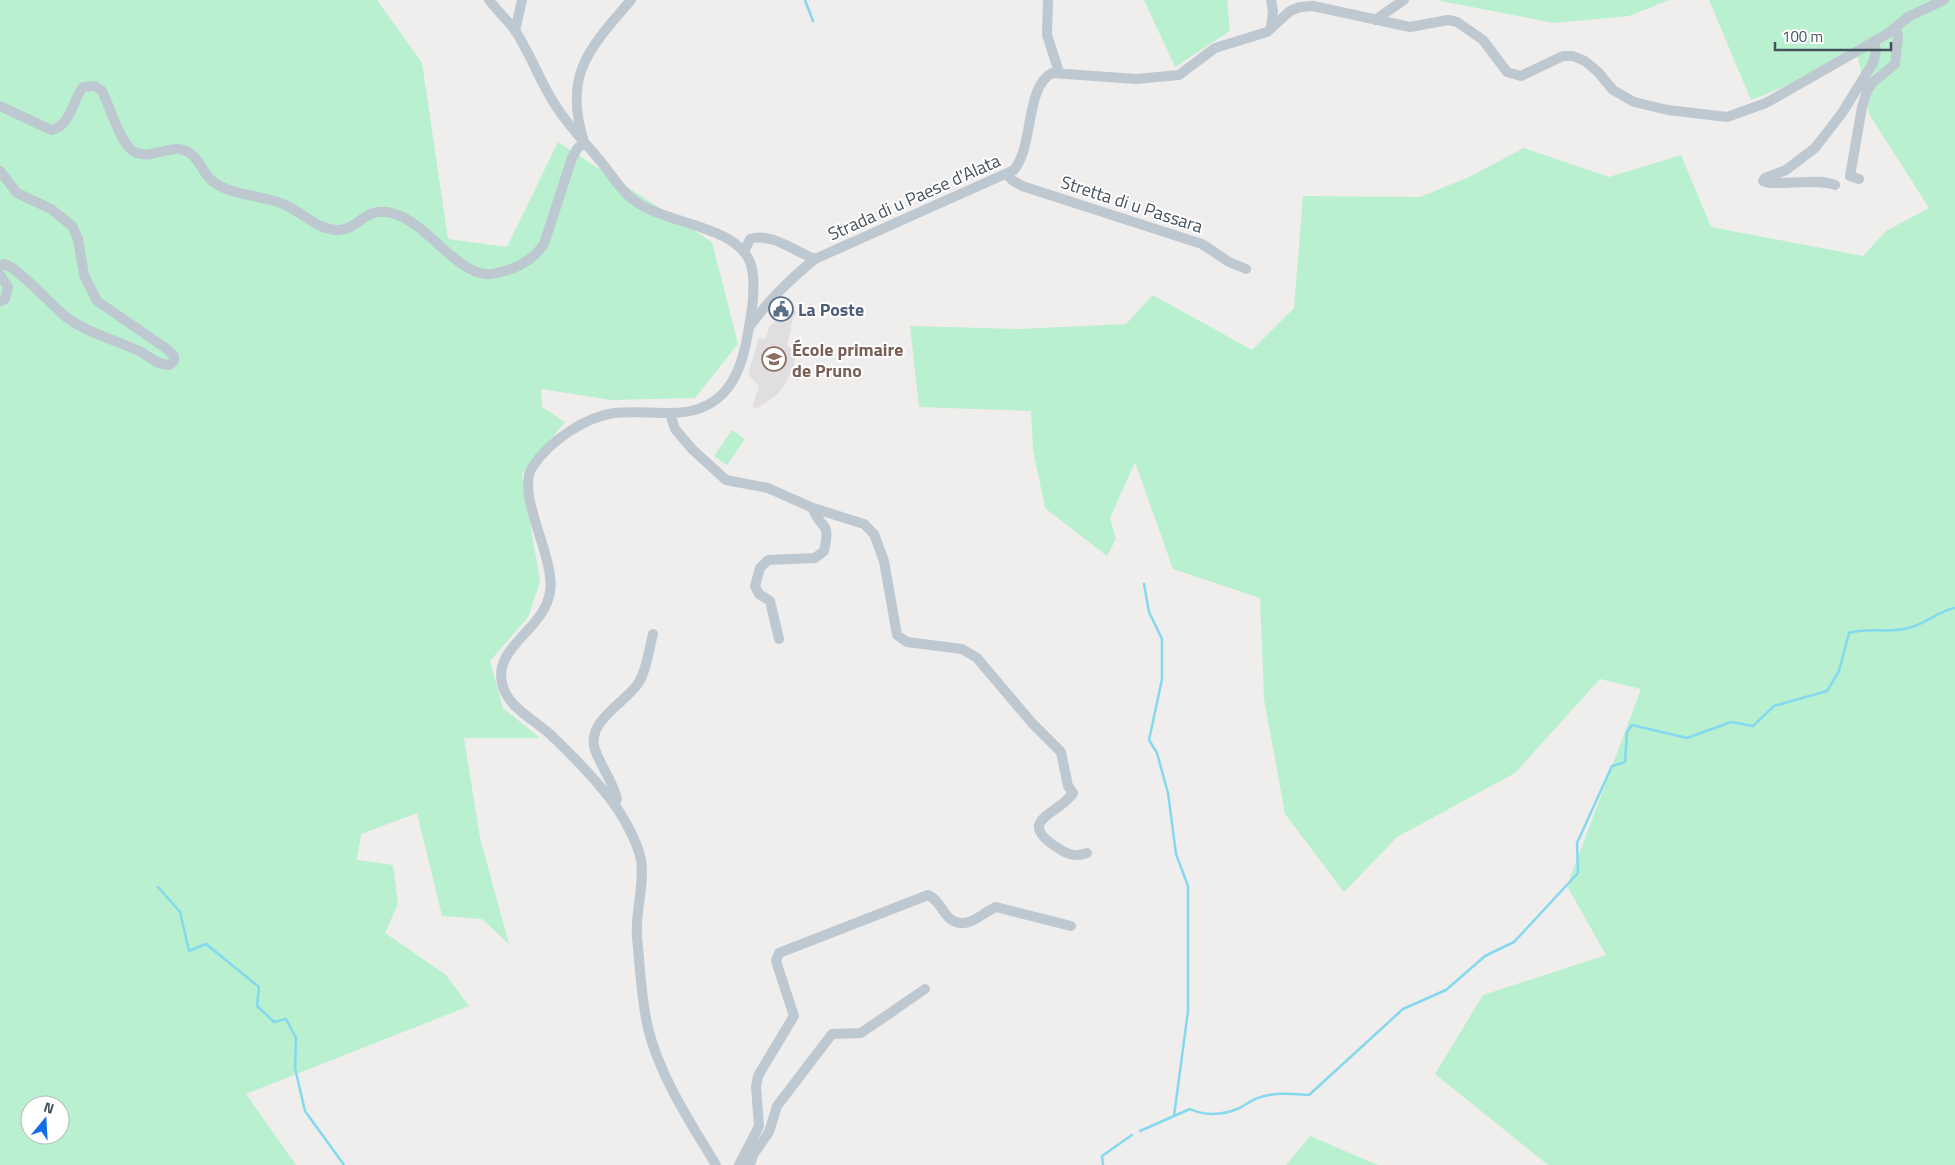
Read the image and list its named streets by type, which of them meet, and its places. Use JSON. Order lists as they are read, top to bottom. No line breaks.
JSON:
{"streets":{"street":["Strada di u Paese d'Alata","Stretta di u Passara"]},"crossings":[["Strada di u Paese d'Alata","Stretta di u Passara"]],"places":{"public building":["La Poste"],"school or university":["École primaire de Pruno"]},"scale_bar":"100 m","north":"top"}
